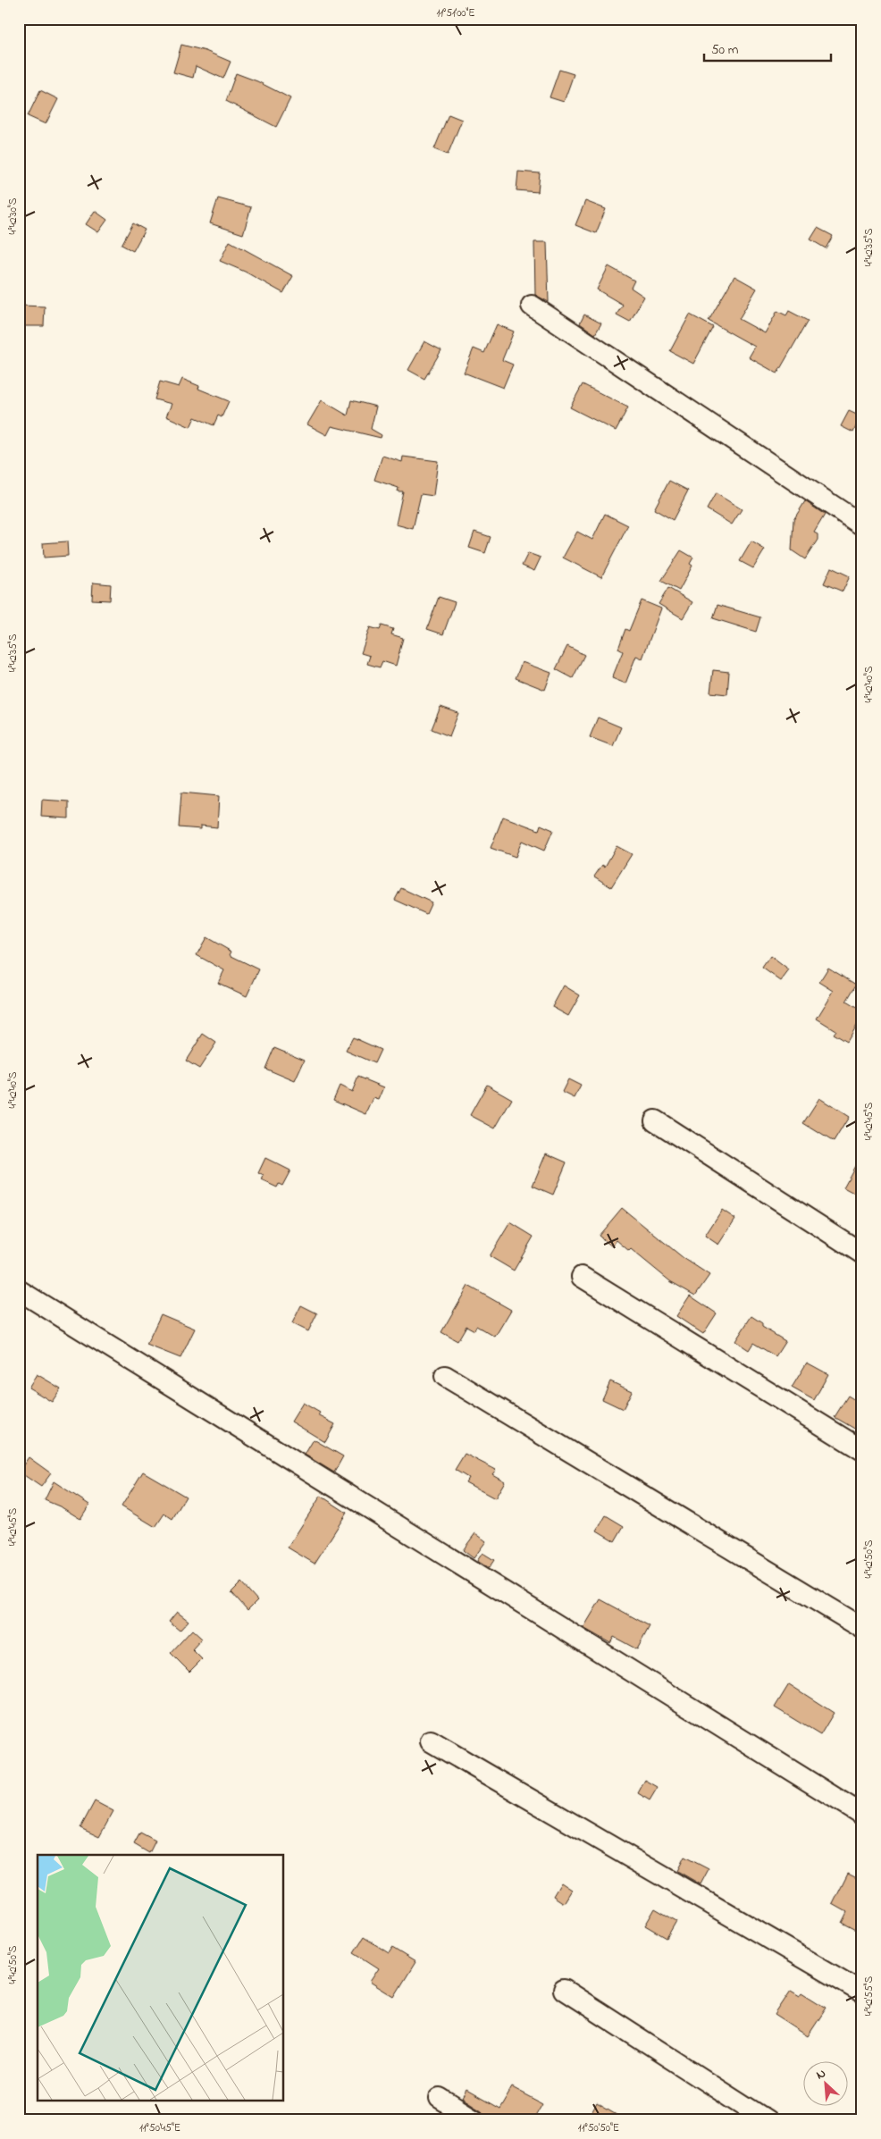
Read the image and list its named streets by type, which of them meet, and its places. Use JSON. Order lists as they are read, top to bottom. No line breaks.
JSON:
{"scale_bar":"50 m","north":"top left","coordinates":["11°51'00\"E","4°42'30\"S","4°42'35\"S","4°42'40\"S","4°42'45\"S","4°42'50\"S","4°42'55\"S","11°50'45\"E","11°50'50\"E"]}
